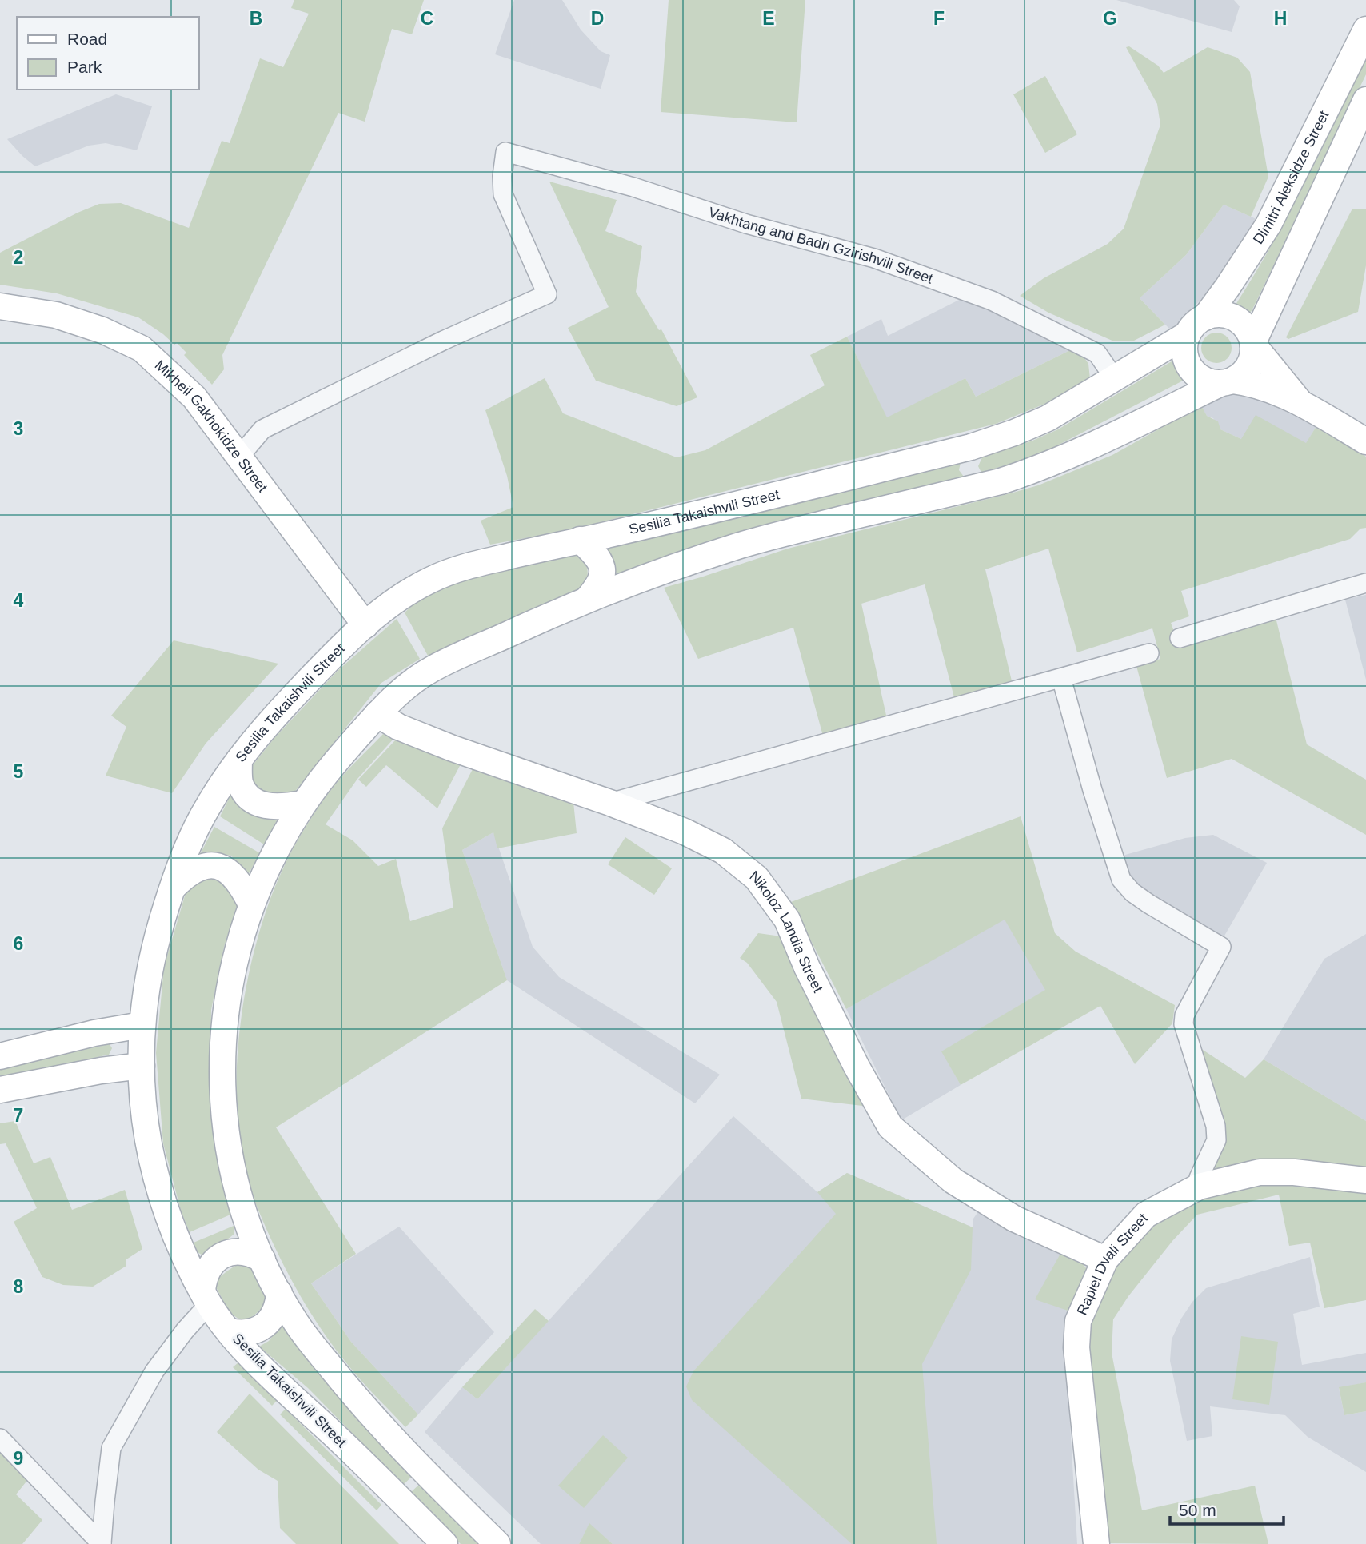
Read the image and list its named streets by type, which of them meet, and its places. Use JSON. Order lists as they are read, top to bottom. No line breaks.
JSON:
{"streets":{"main road":["Dimitri Aleksidze Street","Mikheil Gakhokidze Street","Sesilia Takaishvili Street","Nikoloz Landia Street","Rapiel Dvali Street"],"street":["Vakhtang and Badri Gzirishvili Street"]},"crossings":[["Dimitri Aleksidze Street","Sesilia Takaishvili Street"],["Vakhtang and Badri Gzirishvili Street","Mikheil Gakhokidze Street"],["Vakhtang and Badri Gzirishvili Street","Sesilia Takaishvili Street"],["Mikheil Gakhokidze Street","Sesilia Takaishvili Street"],["Nikoloz Landia Street","Rapiel Dvali Street"]],"legend":["Road","Park"],"scale_bar":"50 m","grid":{"columns":["B","C","D","E","F","G","H"],"rows":["2","3","4","5","6","7","8","9"]}}
